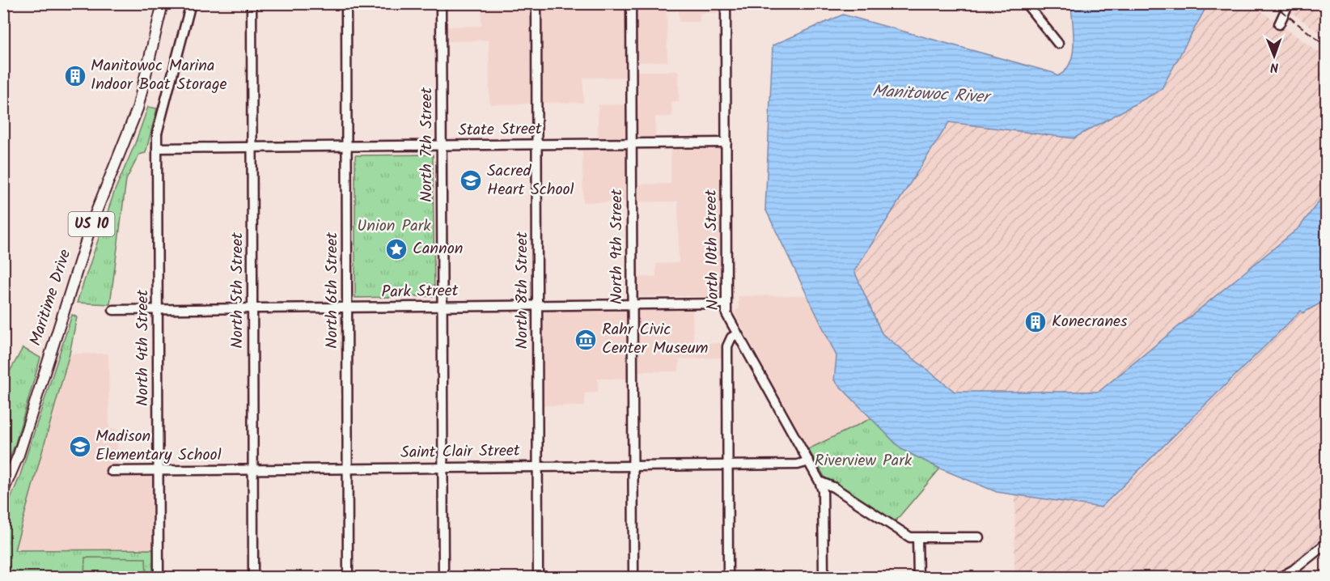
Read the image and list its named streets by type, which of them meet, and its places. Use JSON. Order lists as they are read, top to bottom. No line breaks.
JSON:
{"streets":{"main road":["US 10","Maritime Drive"],"street":["State Street","North 7th Street","North 9th Street","North 10th Street","North 5th Street","North 6th Street","North 8th Street","Park Street","North 4th Street","Saint Clair Street"]},"crossings":[["State Street","North 7th Street"],["State Street","North 9th Street"],["State Street","North 10th Street"],["State Street","North 5th Street"],["State Street","North 6th Street"],["State Street","North 8th Street"],["State Street","North 4th Street"],["North 7th Street","Park Street"],["North 7th Street","Saint Clair Street"],["North 9th Street","Park Street"],["North 9th Street","Saint Clair Street"],["North 10th Street","Park Street"],["North 10th Street","Saint Clair Street"],["North 5th Street","Park Street"],["North 5th Street","Saint Clair Street"],["North 6th Street","Park Street"],["North 6th Street","Saint Clair Street"],["North 8th Street","Park Street"],["North 8th Street","Saint Clair Street"],["Park Street","North 4th Street"],["North 4th Street","Saint Clair Street"]],"water":["Manitowoc River"],"parks":["Union Park","Riverview Park"],"places":{"building":["Manitowoc Marina Indoor Boat Storage","Konecranes"],"school or university":["Sacred Heart School","Madison Elementary School"],"place":["Cannon"],"museum":["Rahr Civic Center Museum"]},"north":"bottom"}
